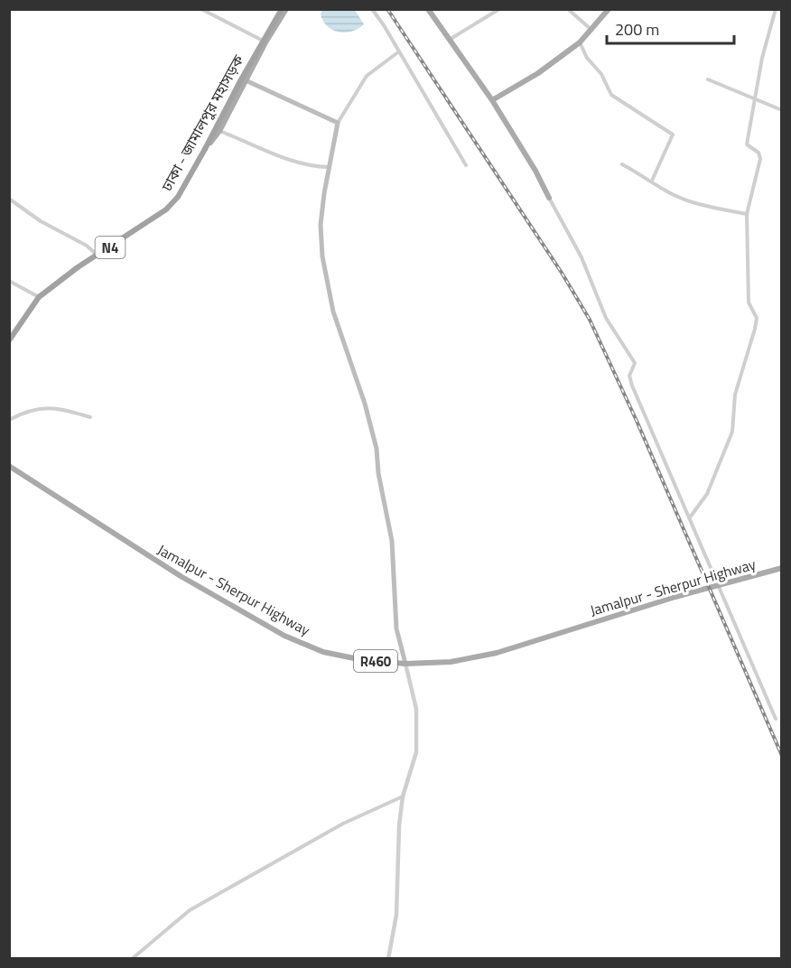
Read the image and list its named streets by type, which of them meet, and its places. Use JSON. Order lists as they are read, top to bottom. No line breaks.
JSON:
{"streets":{"highway":["ঢাকা - জামালপুর মহাসড়ক","N4"],"main road":["Jamalpur - Sherpur Highway","R460"]},"scale_bar":"200 m"}
